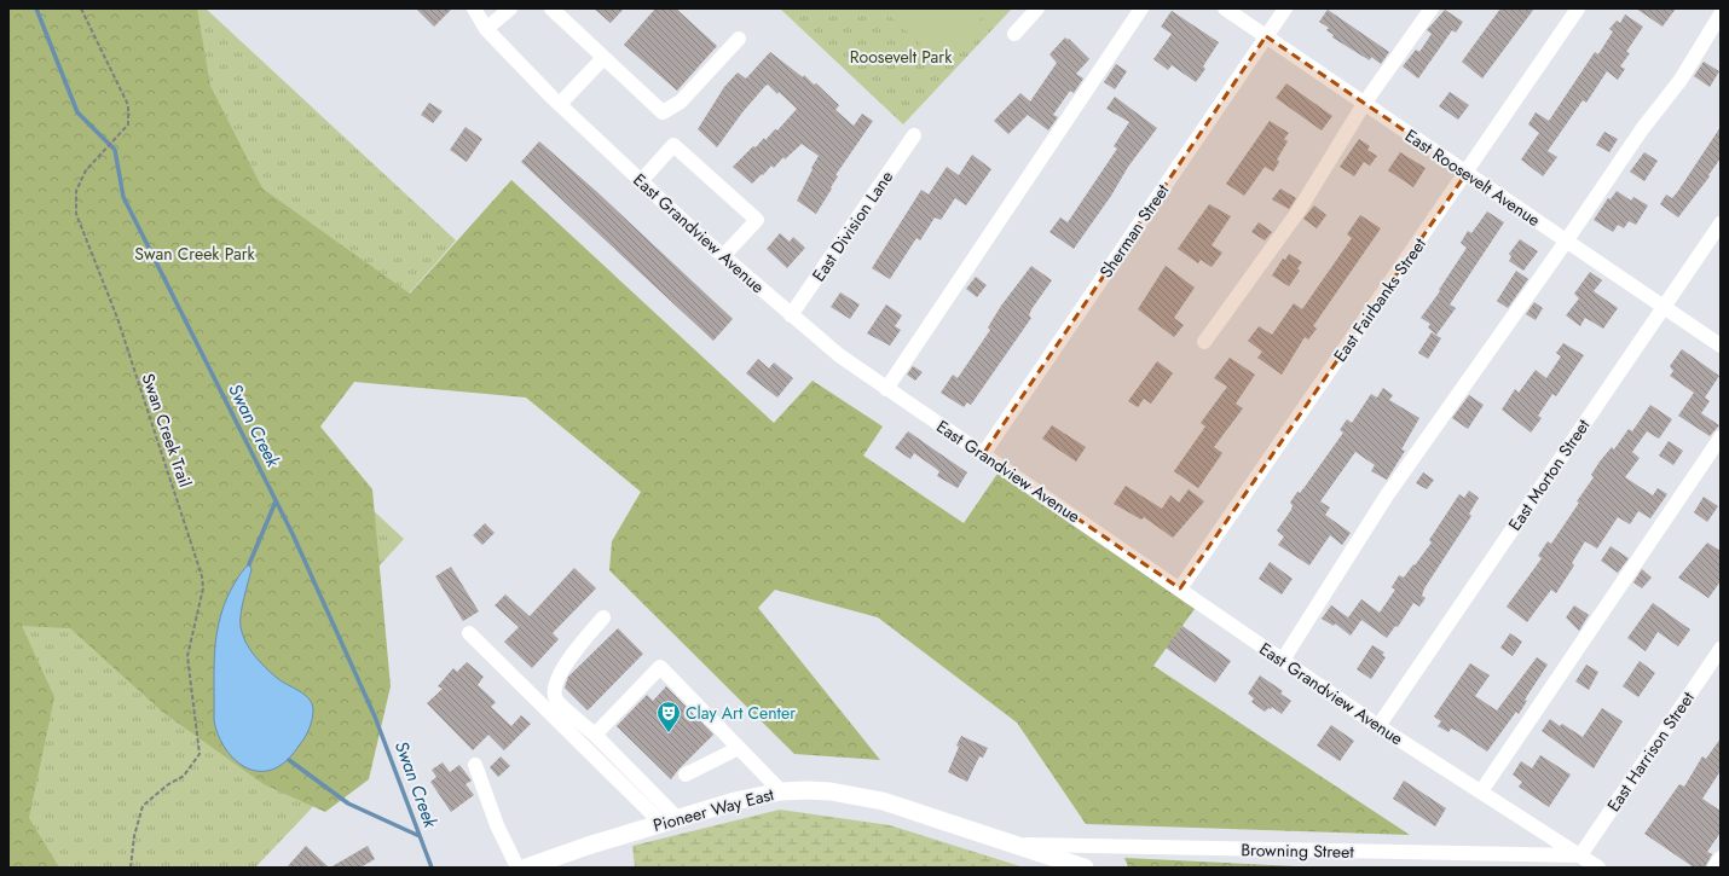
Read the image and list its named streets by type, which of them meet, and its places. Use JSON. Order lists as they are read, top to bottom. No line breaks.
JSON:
{"streets":{"main road":["Pioneer Way East"],"street":["East Roosevelt Avenue","East Division Lane","Sherman Street","East Grandview Avenue","East Fairbanks Street","East Morton Street","East Harrison Street","Browning Street"],"path":["Swan Creek Trail"]},"crossings":[["East Roosevelt Avenue","Sherman Street"],["East Roosevelt Avenue","East Fairbanks Street"],["East Roosevelt Avenue","East Morton Street"],["East Division Lane","East Grandview Avenue"],["Sherman Street","East Grandview Avenue"],["East Grandview Avenue","East Fairbanks Street"],["East Grandview Avenue","East Morton Street"],["East Grandview Avenue","East Harrison Street"],["East Grandview Avenue","Browning Street"],["East Harrison Street","Browning Street"],["Pioneer Way East","Browning Street"]],"water":["Swan Creek"],"parks":["Roosevelt Park","Swan Creek Park"],"places":{"theatre":["Clay Art Center"]}}
